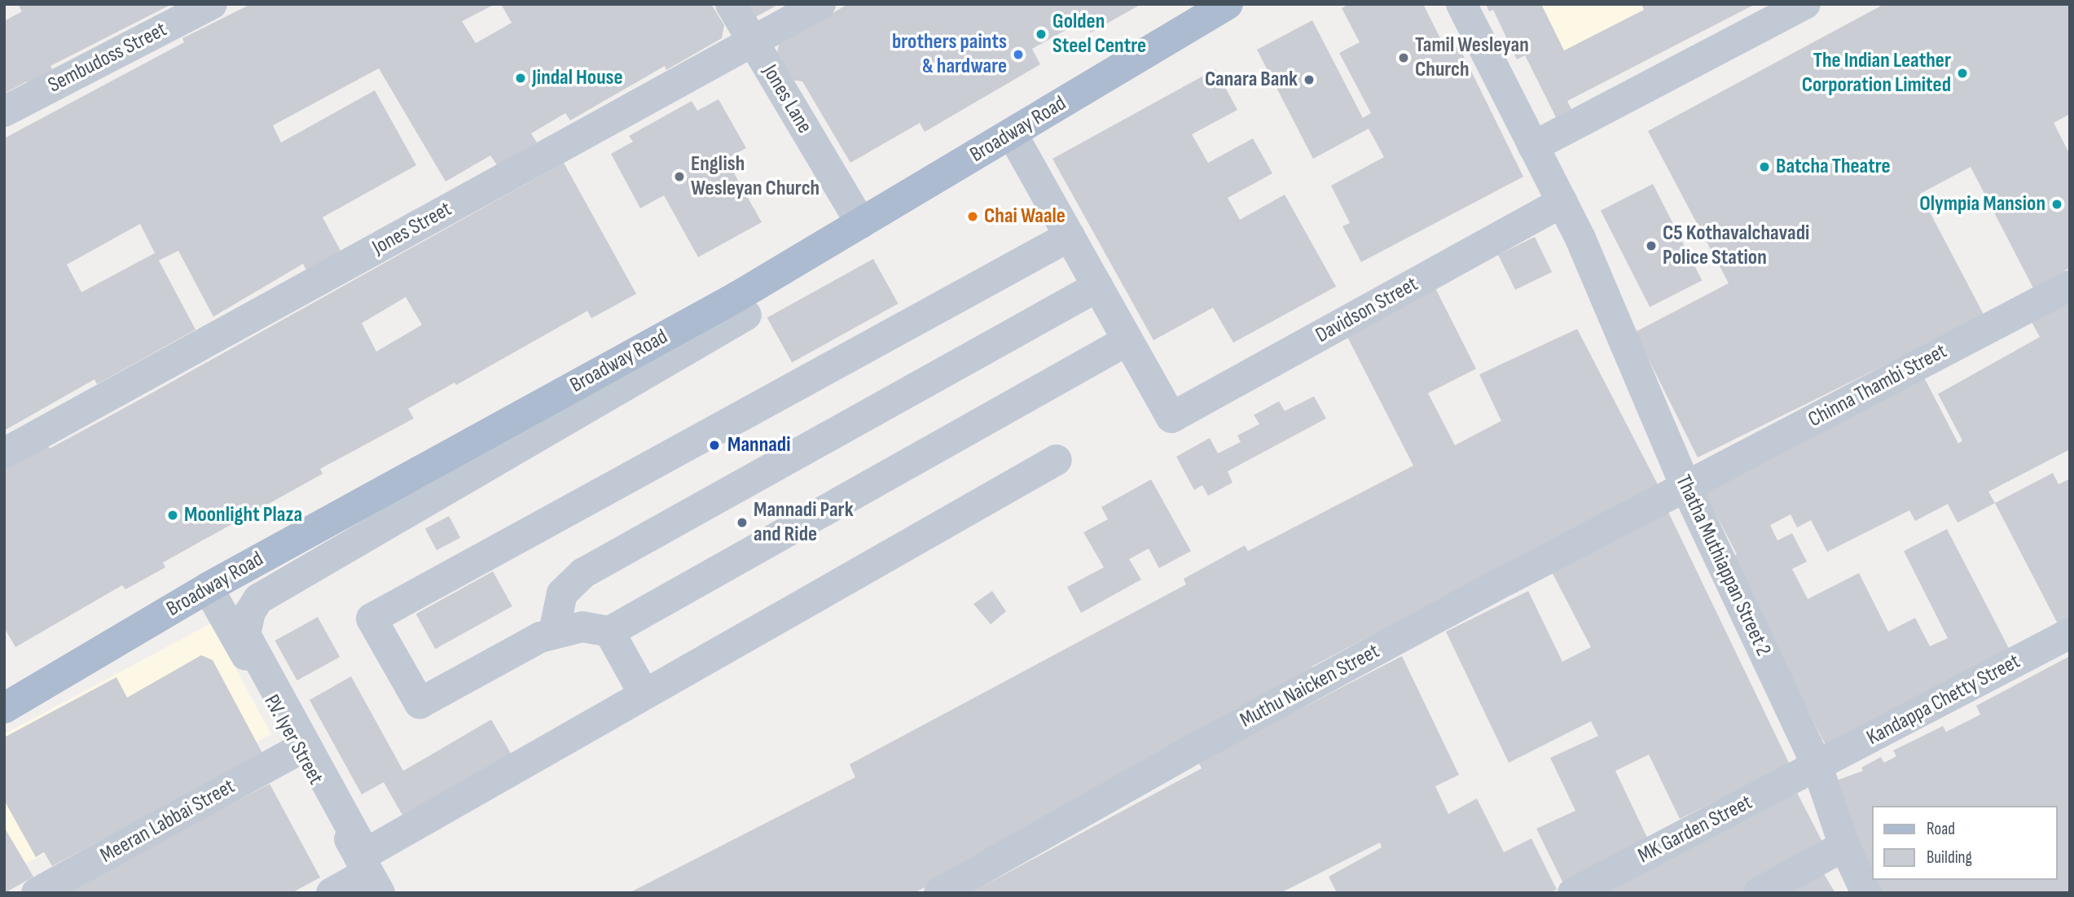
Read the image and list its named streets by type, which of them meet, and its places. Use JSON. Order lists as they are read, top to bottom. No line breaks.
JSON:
{"streets":{"main road":["Broadway Road"],"street":["Sembudoss Street","Jones Lane","Jones Street","Davidson Street","Chinna Thambi Street","Thatha Muthiappan Street 2","Muthu Naicken Street","Kandappa Chetty Street","P.V. Iyer Street","Meeran Labbai Street","MK Garden Street"]},"crossings":[["Jones Lane","Broadway Road"],["Jones Lane","Jones Street"],["Broadway Road","P.V. Iyer Street"],["Davidson Street","Thatha Muthiappan Street 2"],["Chinna Thambi Street","Thatha Muthiappan Street 2"],["Chinna Thambi Street","Muthu Naicken Street"],["Thatha Muthiappan Street 2","Muthu Naicken Street"],["Thatha Muthiappan Street 2","Kandappa Chetty Street"],["Thatha Muthiappan Street 2","MK Garden Street"],["Kandappa Chetty Street","MK Garden Street"],["P.V. Iyer Street","Meeran Labbai Street"]],"places":["Golden Steel Centre","brothers paints & hardware","Tamil Wesleyan Church","The Indian Leather Corporation Limited","Jindal House","Canara Bank","Batcha Theatre","English Wesleyan Church","Olympia Mansion","Chai Waale","C5 Kothavalchavadi Police Station","Mannadi","Moonlight Plaza","Mannadi Park and Ride"],"legend":["Road","Building"]}
